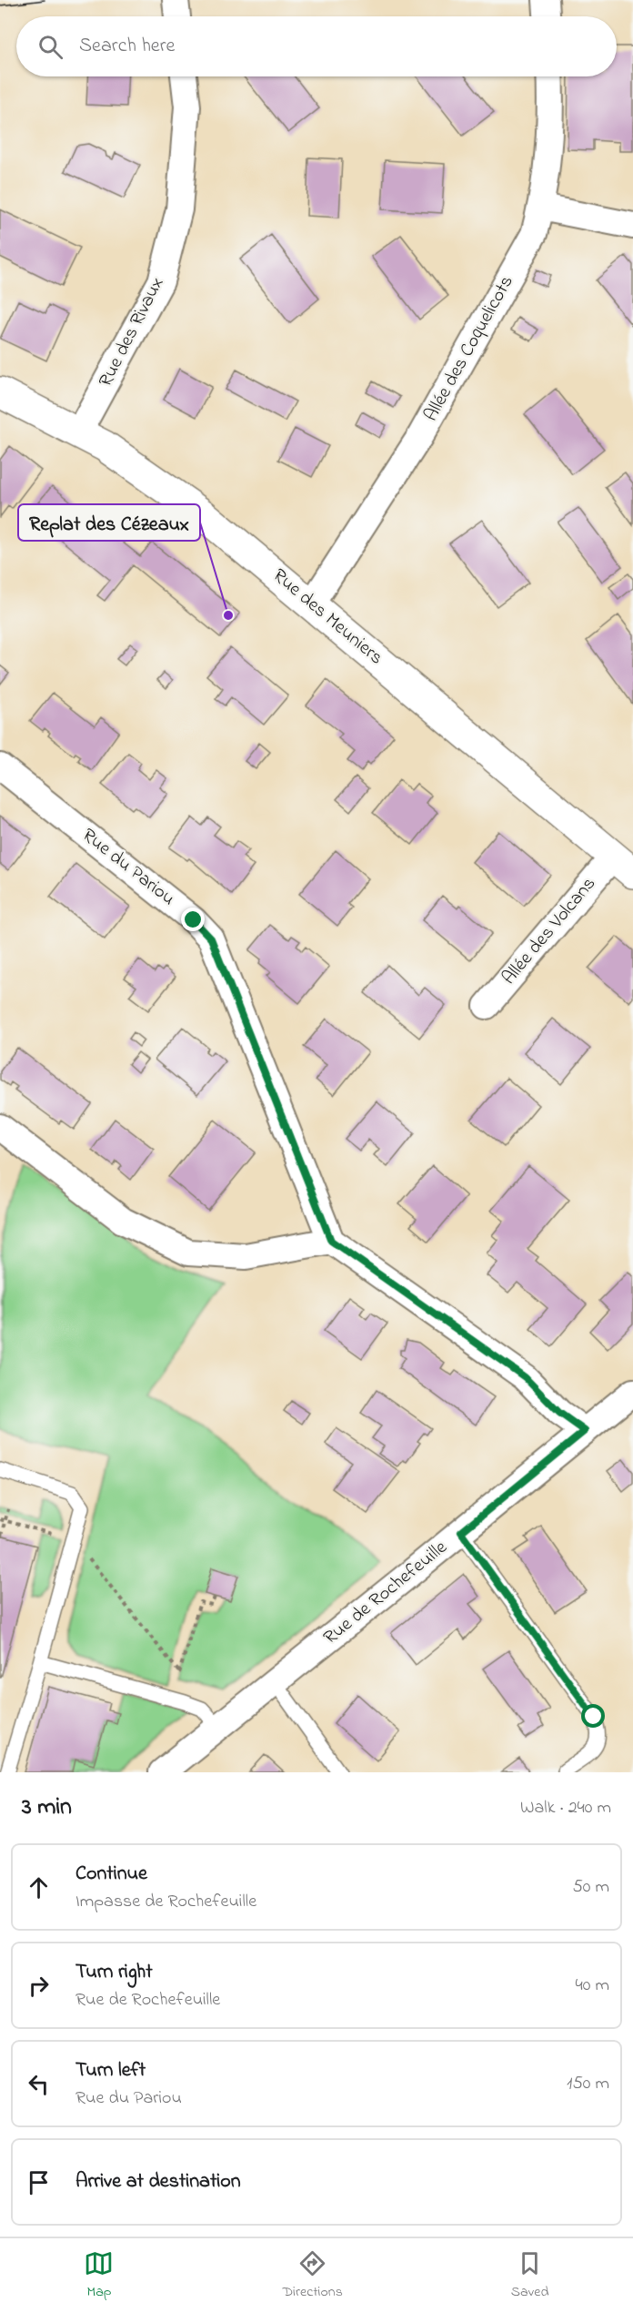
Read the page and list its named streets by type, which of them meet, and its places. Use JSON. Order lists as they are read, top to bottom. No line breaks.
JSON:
{"streets":{"main road":["Rue des Meuniers"],"street":["Rue des Rivaux","Allée des Coquelicots","Rue du Pariou","Allée des Volcans","Rue de Rochefeuille"]},"crossings":[["Rue des Rivaux","Rue des Meuniers"],["Allée des Coquelicots","Rue des Meuniers"],["Rue des Meuniers","Allée des Volcans"]],"places":["Replat des Cézeaux"],"page":{"search":"Search here","heading":["3 min","Walk · 240 m"],"list":[["Continue","Impasse de Rochefeuille","50 m"],["Turn right","Rue de Rochefeuille","40 m"],["Turn left","Rue du Pariou","150 m"],"Arrive at destination"],"nav":["Map","Directions","Saved"]}}
